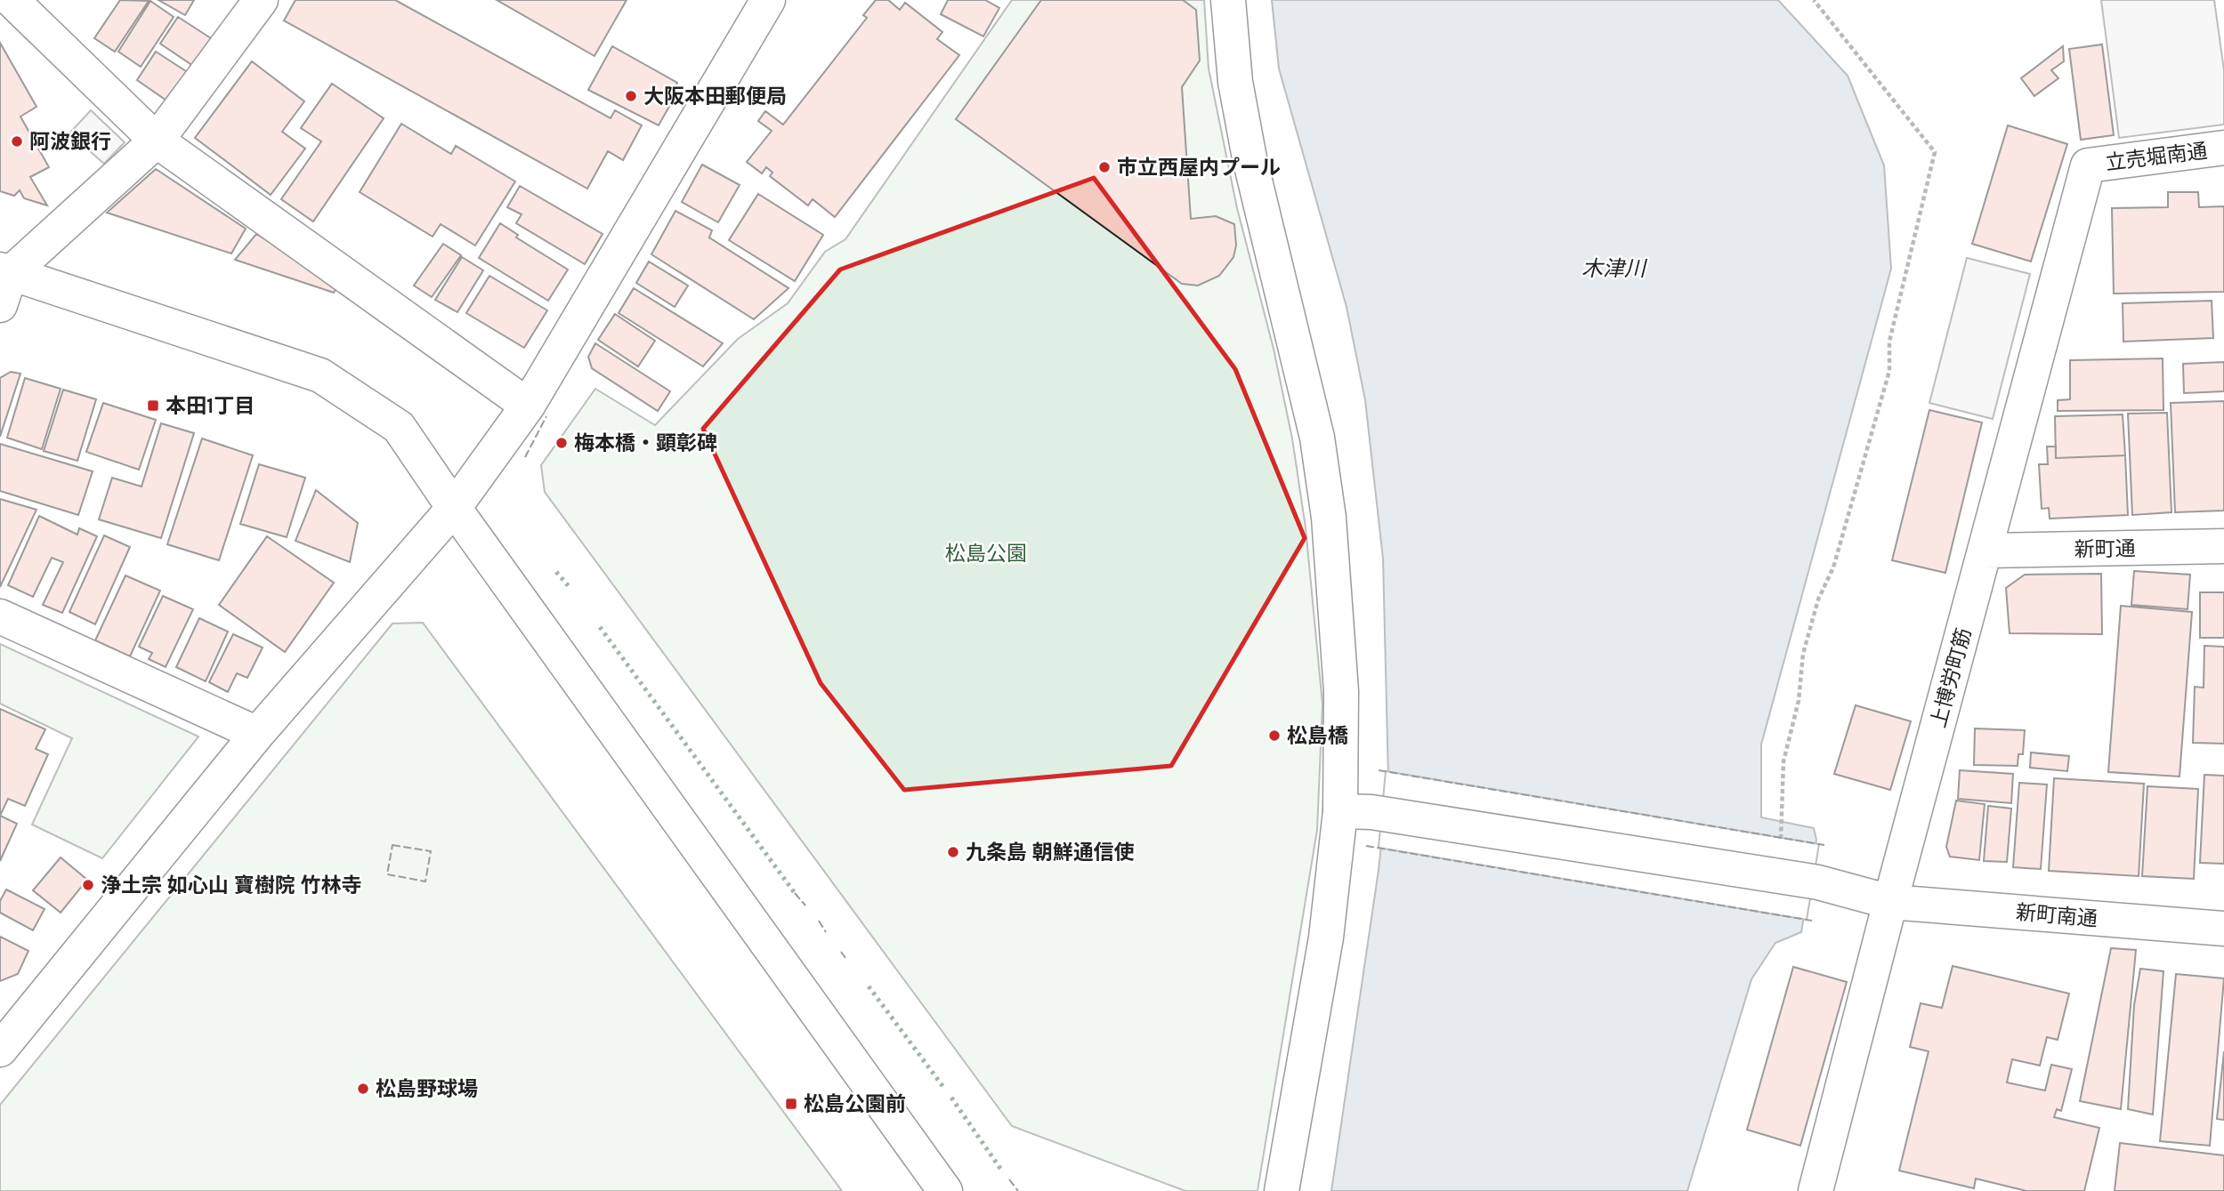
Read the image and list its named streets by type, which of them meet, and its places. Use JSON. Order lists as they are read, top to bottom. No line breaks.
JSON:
{"streets":{"street":["立売堀南通","新町通","上博労町筋","新町南通"]},"crossings":[["立売堀南通","上博労町筋"],["新町通","上博労町筋"],["上博労町筋","新町南通"]],"water":["木津川"],"parks":["松島公園"],"places":{"other":["大阪本田郵便局","阿波銀行","市立西屋内プール","梅本橋・顕彰碑","松島橋","九条島 朝鮮通信使","浄土宗 如心山 寶樹院 竹林寺","松島野球場"],"transit":["本田1丁目","松島公園前"]}}
